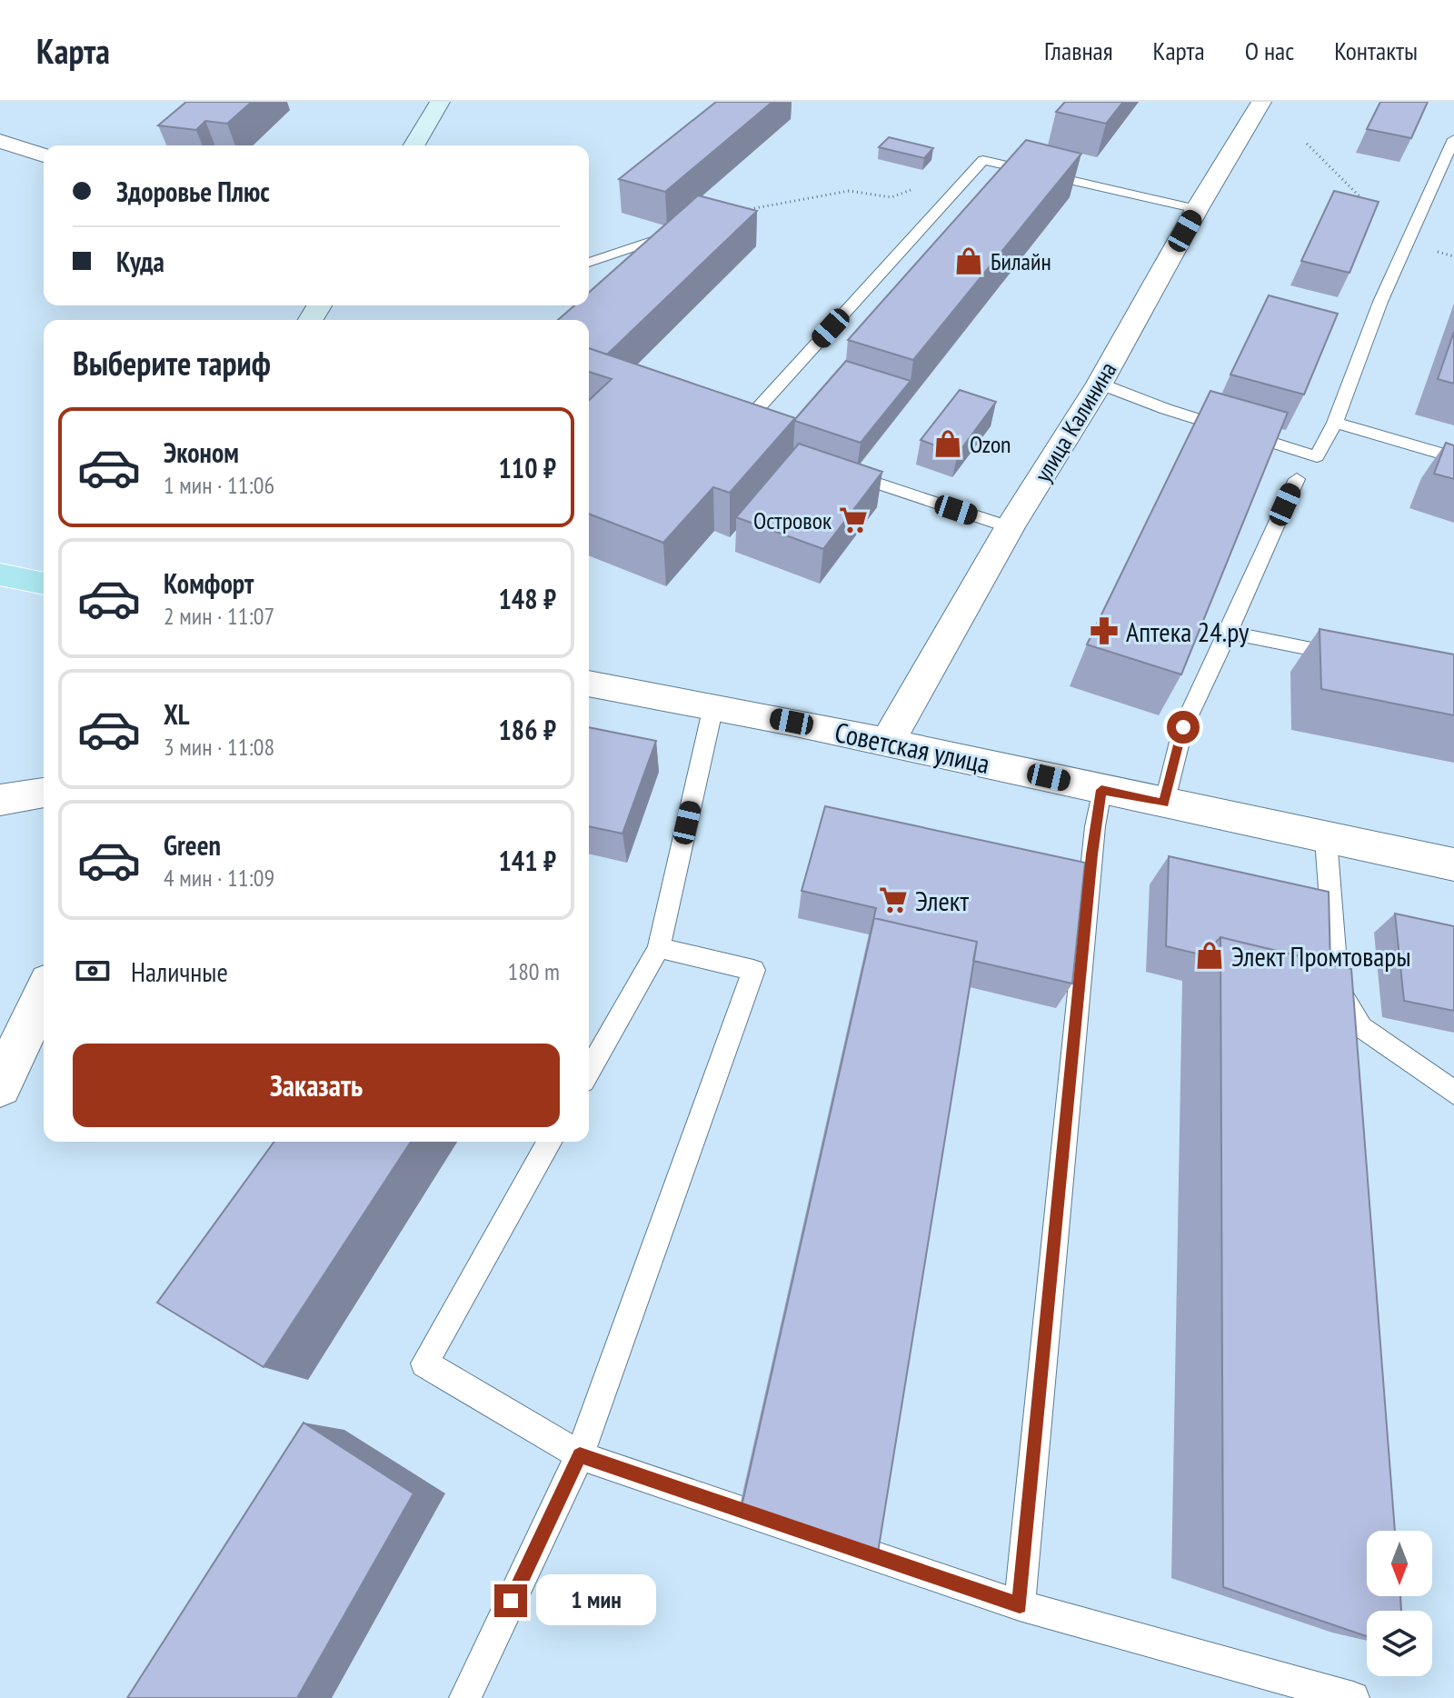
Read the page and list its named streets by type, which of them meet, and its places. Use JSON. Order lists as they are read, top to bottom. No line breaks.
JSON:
{"streets":{"street":["улица Калинина","Советская улица"]},"crossings":[["улица Калинина","Советская улица"]],"places":{"shop":["Билайн","Ozon","Элект Промтовары"],"supermarket":["Островок","Элект"],"pharmacy":["Аптека 24.ру"]},"north":"bottom","page":{"header":"Карта","nav":["Главная","Карта","О нас","Контакты"],"banner":["Здоровье Плюс","Куда"],"heading":"Выберите тариф","list":[{"name":"Эконом","note":"1 мин · 11:06","value":"110 ₽"},{"name":"Комфорт","note":"2 мин · 11:07","value":"148 ₽"},{"name":"XL","note":"3 мин · 11:08","value":"186 ₽"},{"name":"Green","note":"4 мин · 11:09","value":"141 ₽"}],"pay":["Наличные","180 m"],"buttons":"Заказать","bubble":"1 мин"}}
